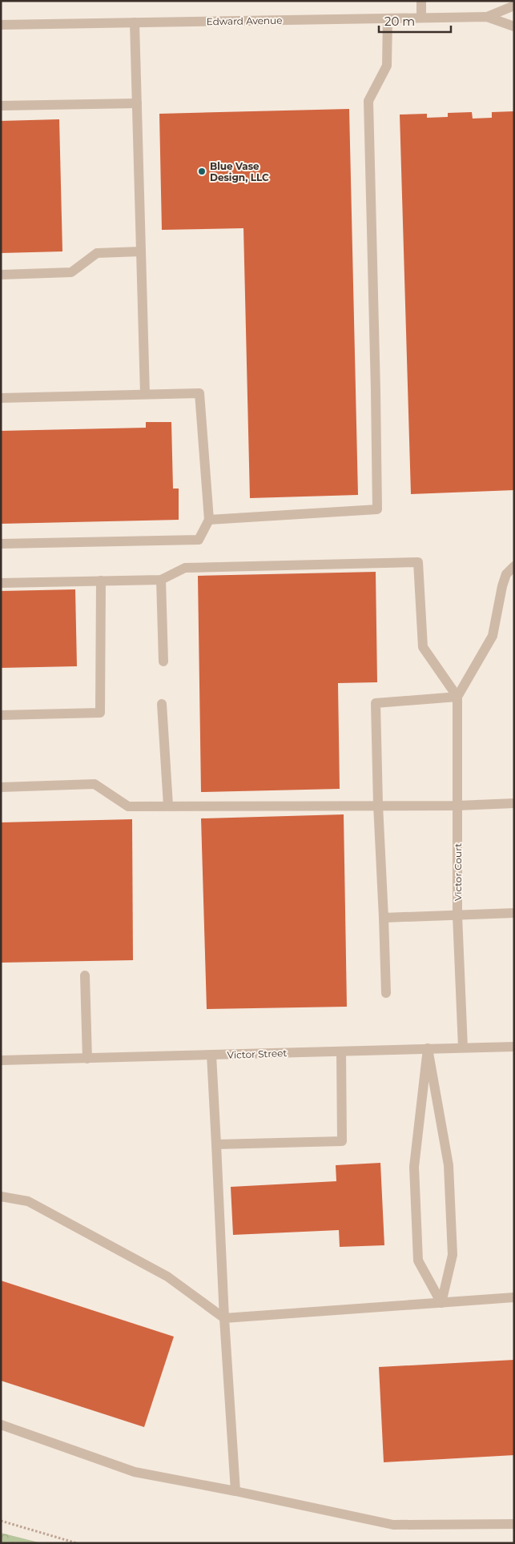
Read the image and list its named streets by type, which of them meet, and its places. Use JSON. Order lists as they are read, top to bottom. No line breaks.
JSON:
{"streets":{"street":["Edward Avenue","Victor Court","Victor Street"]},"crossings":[["Victor Court","Victor Street"]],"places":["Blue Vase Design, LLC"],"scale_bar":"20 m"}
